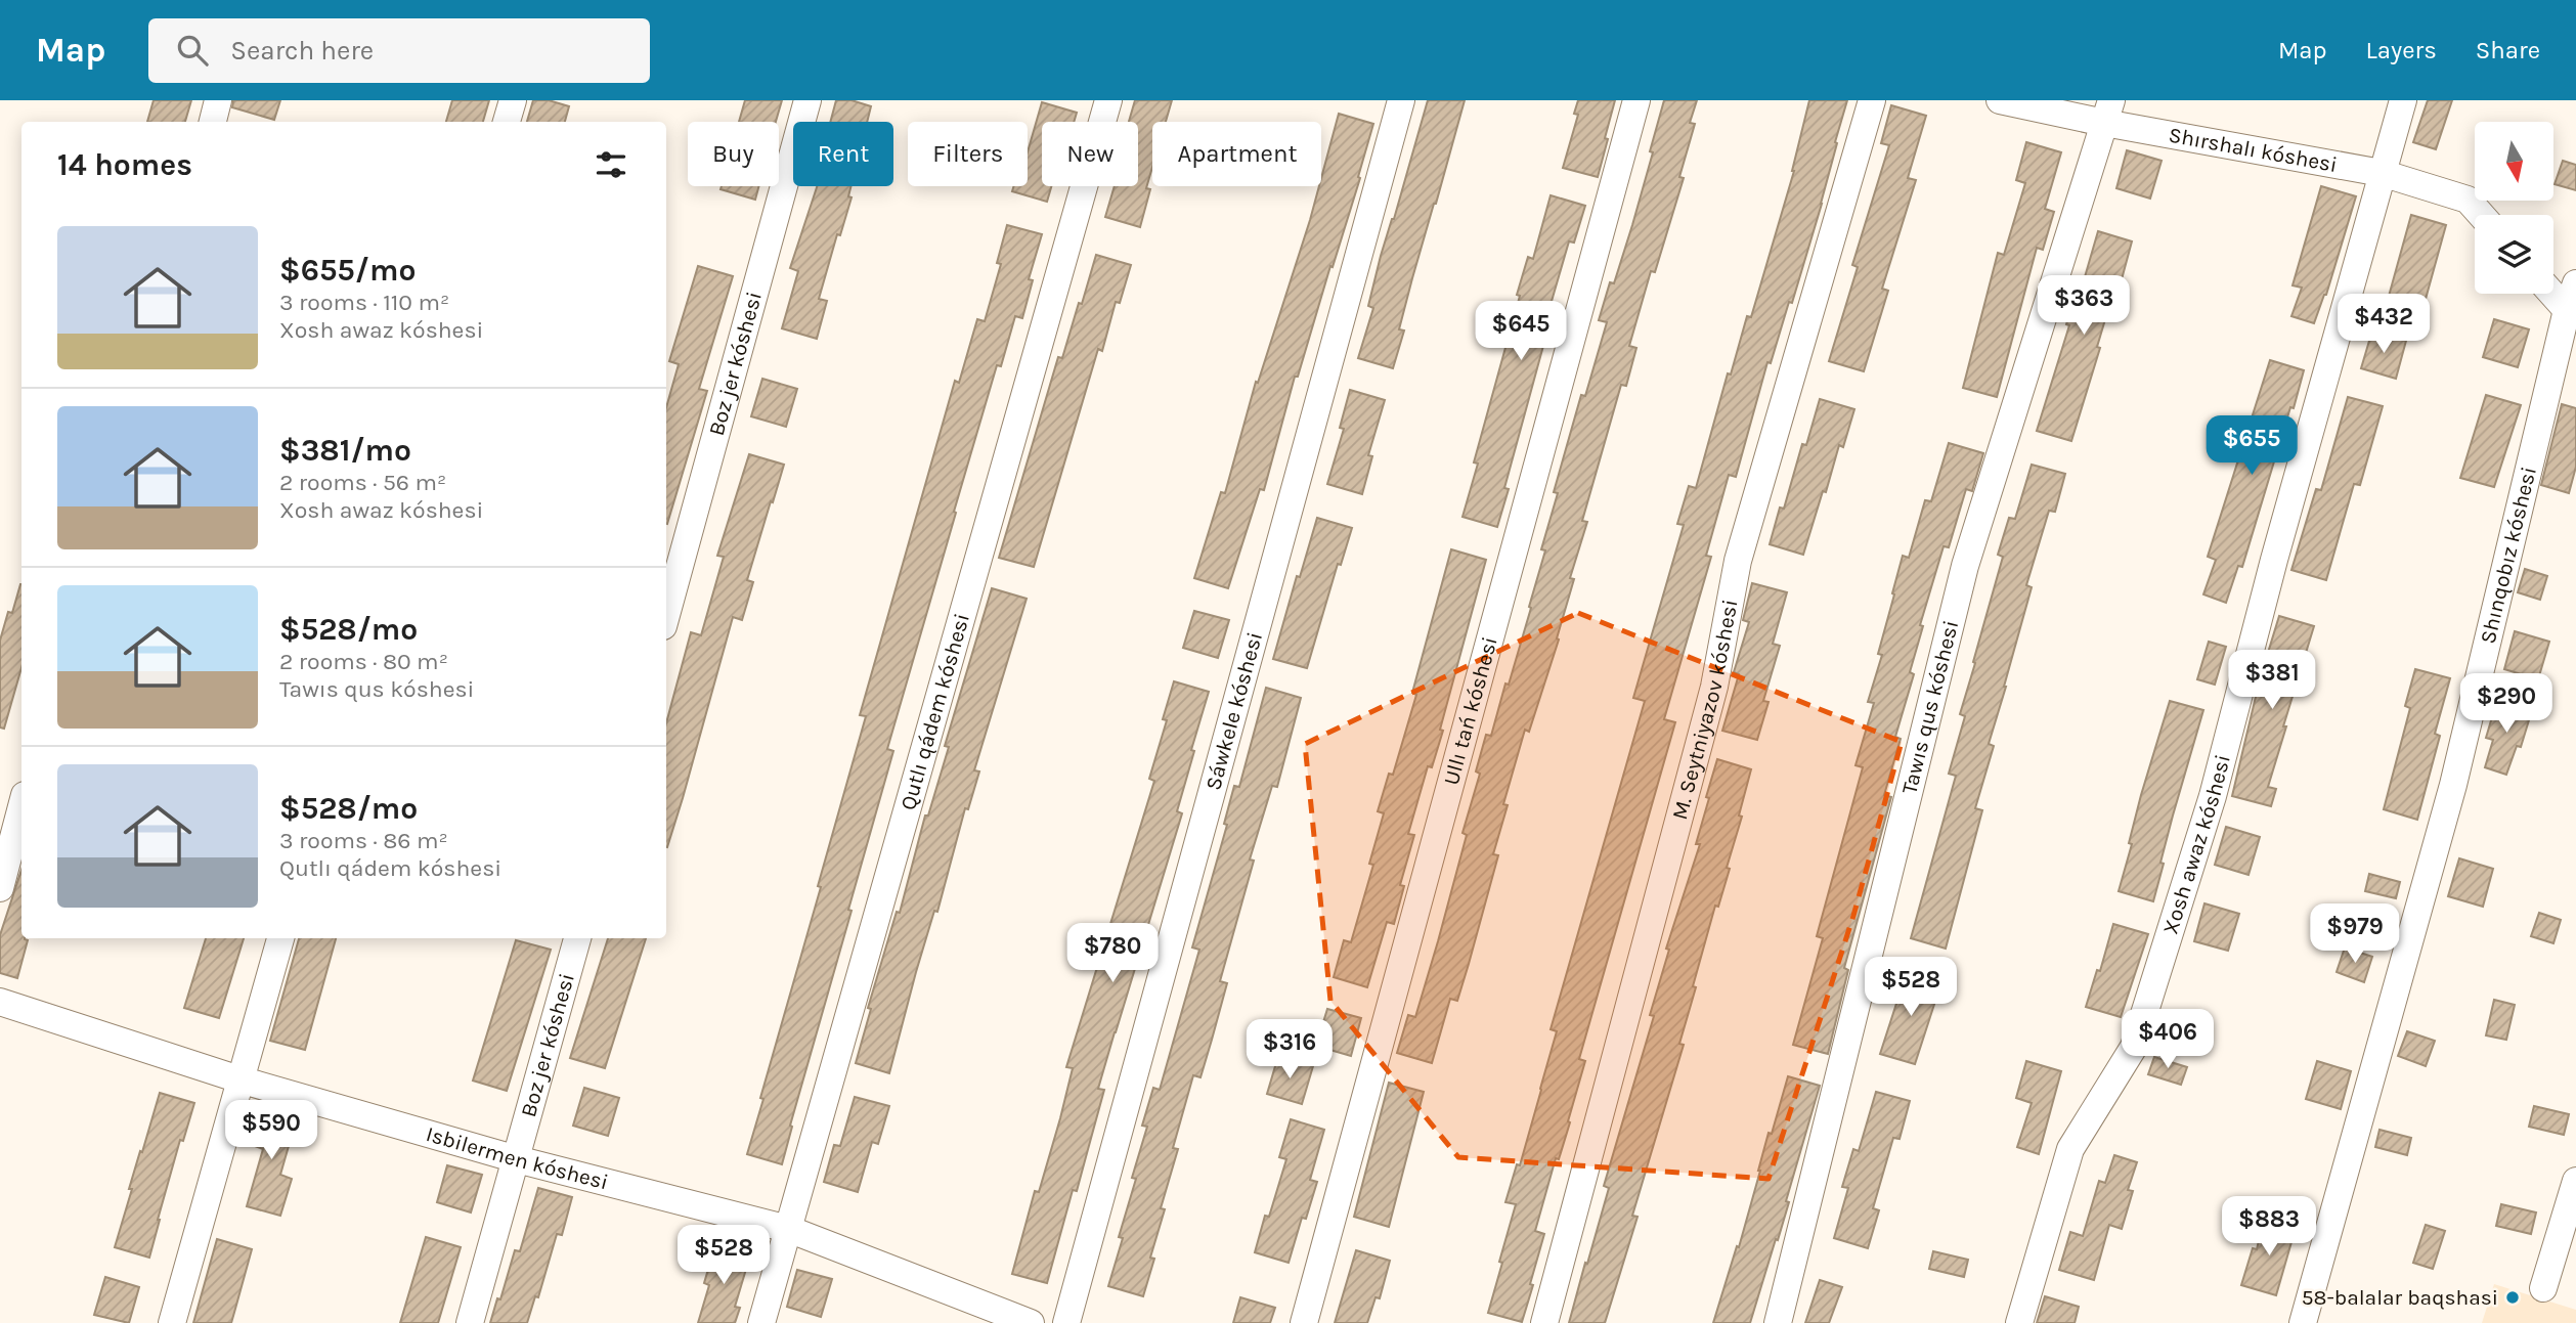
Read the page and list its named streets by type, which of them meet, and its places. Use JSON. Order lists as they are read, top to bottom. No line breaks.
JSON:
{"streets":{"street":["Shırshalı kóshesi","Boz jer kóshesi","Shınqobız kóshesi","Tawıs qus kóshesi","M. Seytniyazov kóshesi","Qutlı qádem kóshesi","Sáwkele kóshesi","Ullı tań kóshesi","Xosh awaz kóshesi","Isbilermen kóshesi"]},"crossings":[["Shırshalı kóshesi","Tawıs qus kóshesi"],["Shırshalı kóshesi","Xosh awaz kóshesi"],["Boz jer kóshesi","Isbilermen kóshesi"],["Qutlı qádem kóshesi","Isbilermen kóshesi"]],"places":["58-balalar baqshasi"],"north":"bottom","page":{"header":"Map","search":"Search here","nav":["Map","Layers","Share"],"chip":["Buy","Rent","Filters","New","Apartment"],"heading":"14 homes","list":[{"name":"$655/mo","note":"3 rooms · 110 m² · Xosh awaz kóshesi"},{"name":"$381/mo","note":"2 rooms · 56 m² · Xosh awaz kóshesi"},{"name":"$528/mo","note":"2 rooms · 80 m² · Tawıs qus kóshesi"},{"name":"$528/mo","note":"3 rooms · 86 m² · Qutlı qádem kóshesi"}],"price":["$363","$432","$645","$655","$381","$290","$979","$780","$528","$406","$316","$590","$883","$528"]}}
